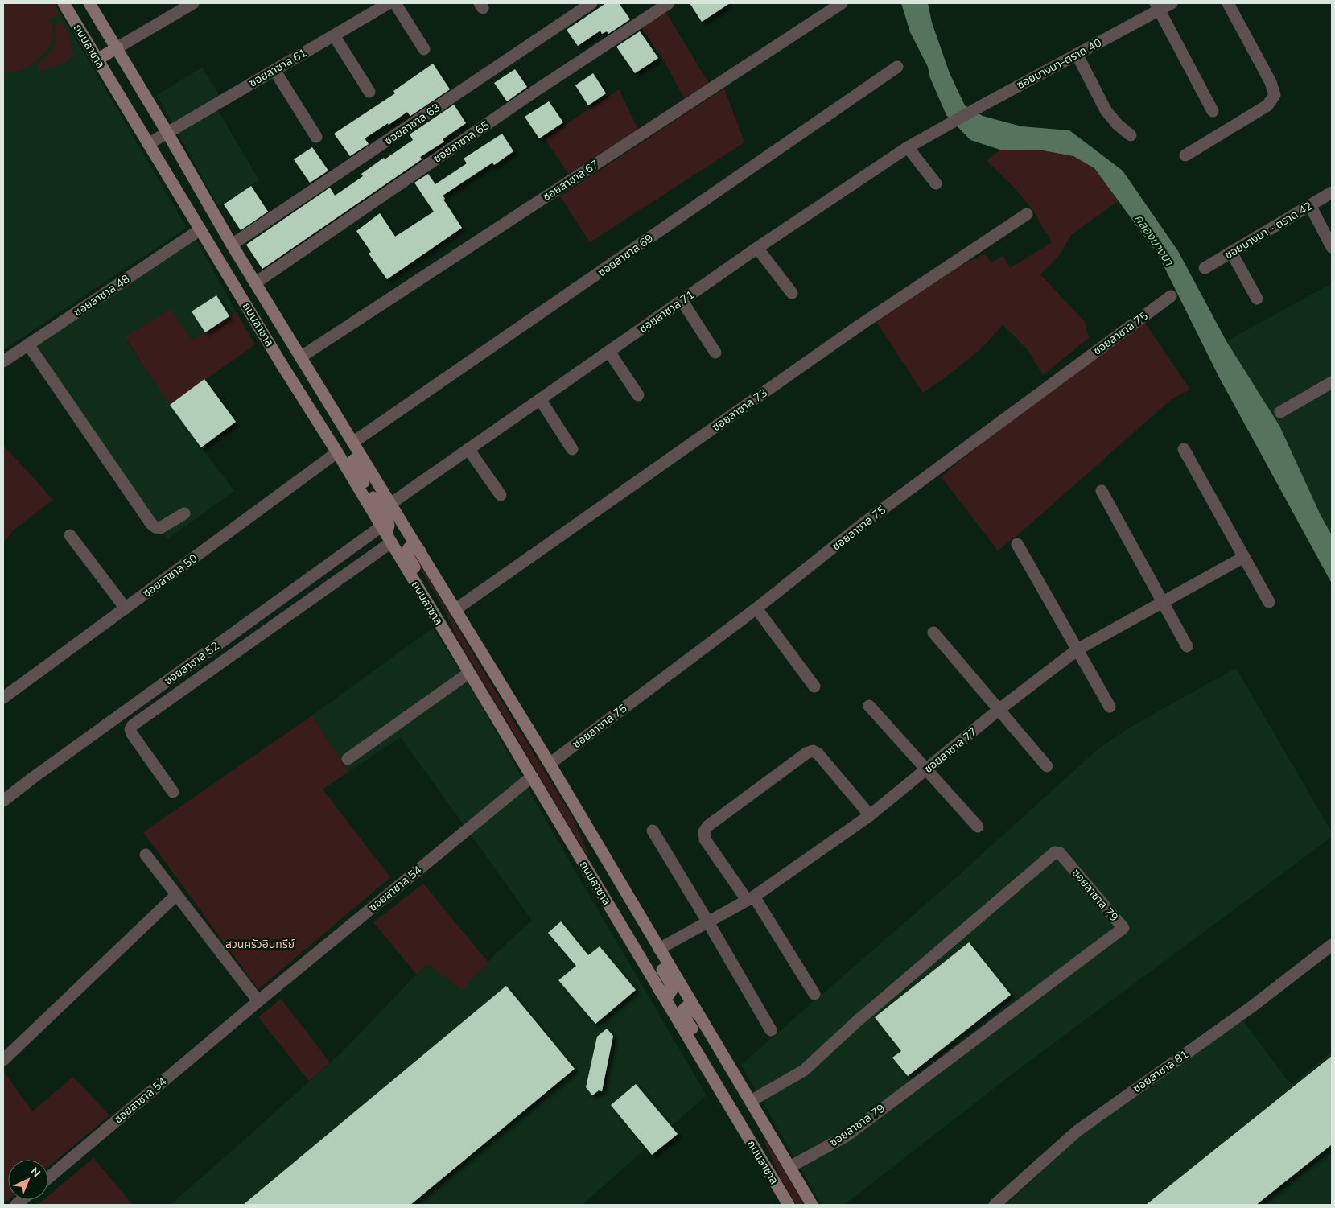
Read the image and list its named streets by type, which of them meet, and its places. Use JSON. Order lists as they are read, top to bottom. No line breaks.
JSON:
{"streets":{"street":["ถนนลาซาล","ซอยบางนา-ตราด 40","ซอยลาซาล 61","ซอยลาซาล 63","ซอยลาซาล 65","ซอยลาซาล 67","ซอยบางนา - ตราด 42","ซอยลาซาล 69","ซอยลาซาล 48","ซอยลาซาล 71","ซอยลาซาล 75","ซอยลาซาล 73","ซอยลาซาล 50","ซอยลาซาล 52","ซอยลาซาล 77","ซอยลาซาล 54","ซอยลาซาล 79","ซอยลาซาล 81"]},"crossings":[["ถนนลาซาล","ซอยลาซาล 61"],["ถนนลาซาล","ซอยลาซาล 63"],["ถนนลาซาล","ซอยลาซาล 65"],["ถนนลาซาล","ซอยลาซาล 67"],["ถนนลาซาล","ซอยลาซาล 69"],["ถนนลาซาล","ซอยลาซาล 48"],["ถนนลาซาล","ซอยลาซาล 71"],["ถนนลาซาล","ซอยลาซาล 75"],["ถนนลาซาล","ซอยลาซาล 73"],["ถนนลาซาล","ซอยลาซาล 50"],["ถนนลาซาล","ซอยลาซาล 52"],["ถนนลาซาล","ซอยลาซาล 77"],["ถนนลาซาล","ซอยลาซาล 54"],["ถนนลาซาล","ซอยลาซาล 79"],["ซอยบางนา-ตราด 40","ซอยลาซาล 71"]],"water":["คลองบางนา"],"parks":["สวนครัวอินทรีย์"],"north":"top right"}
